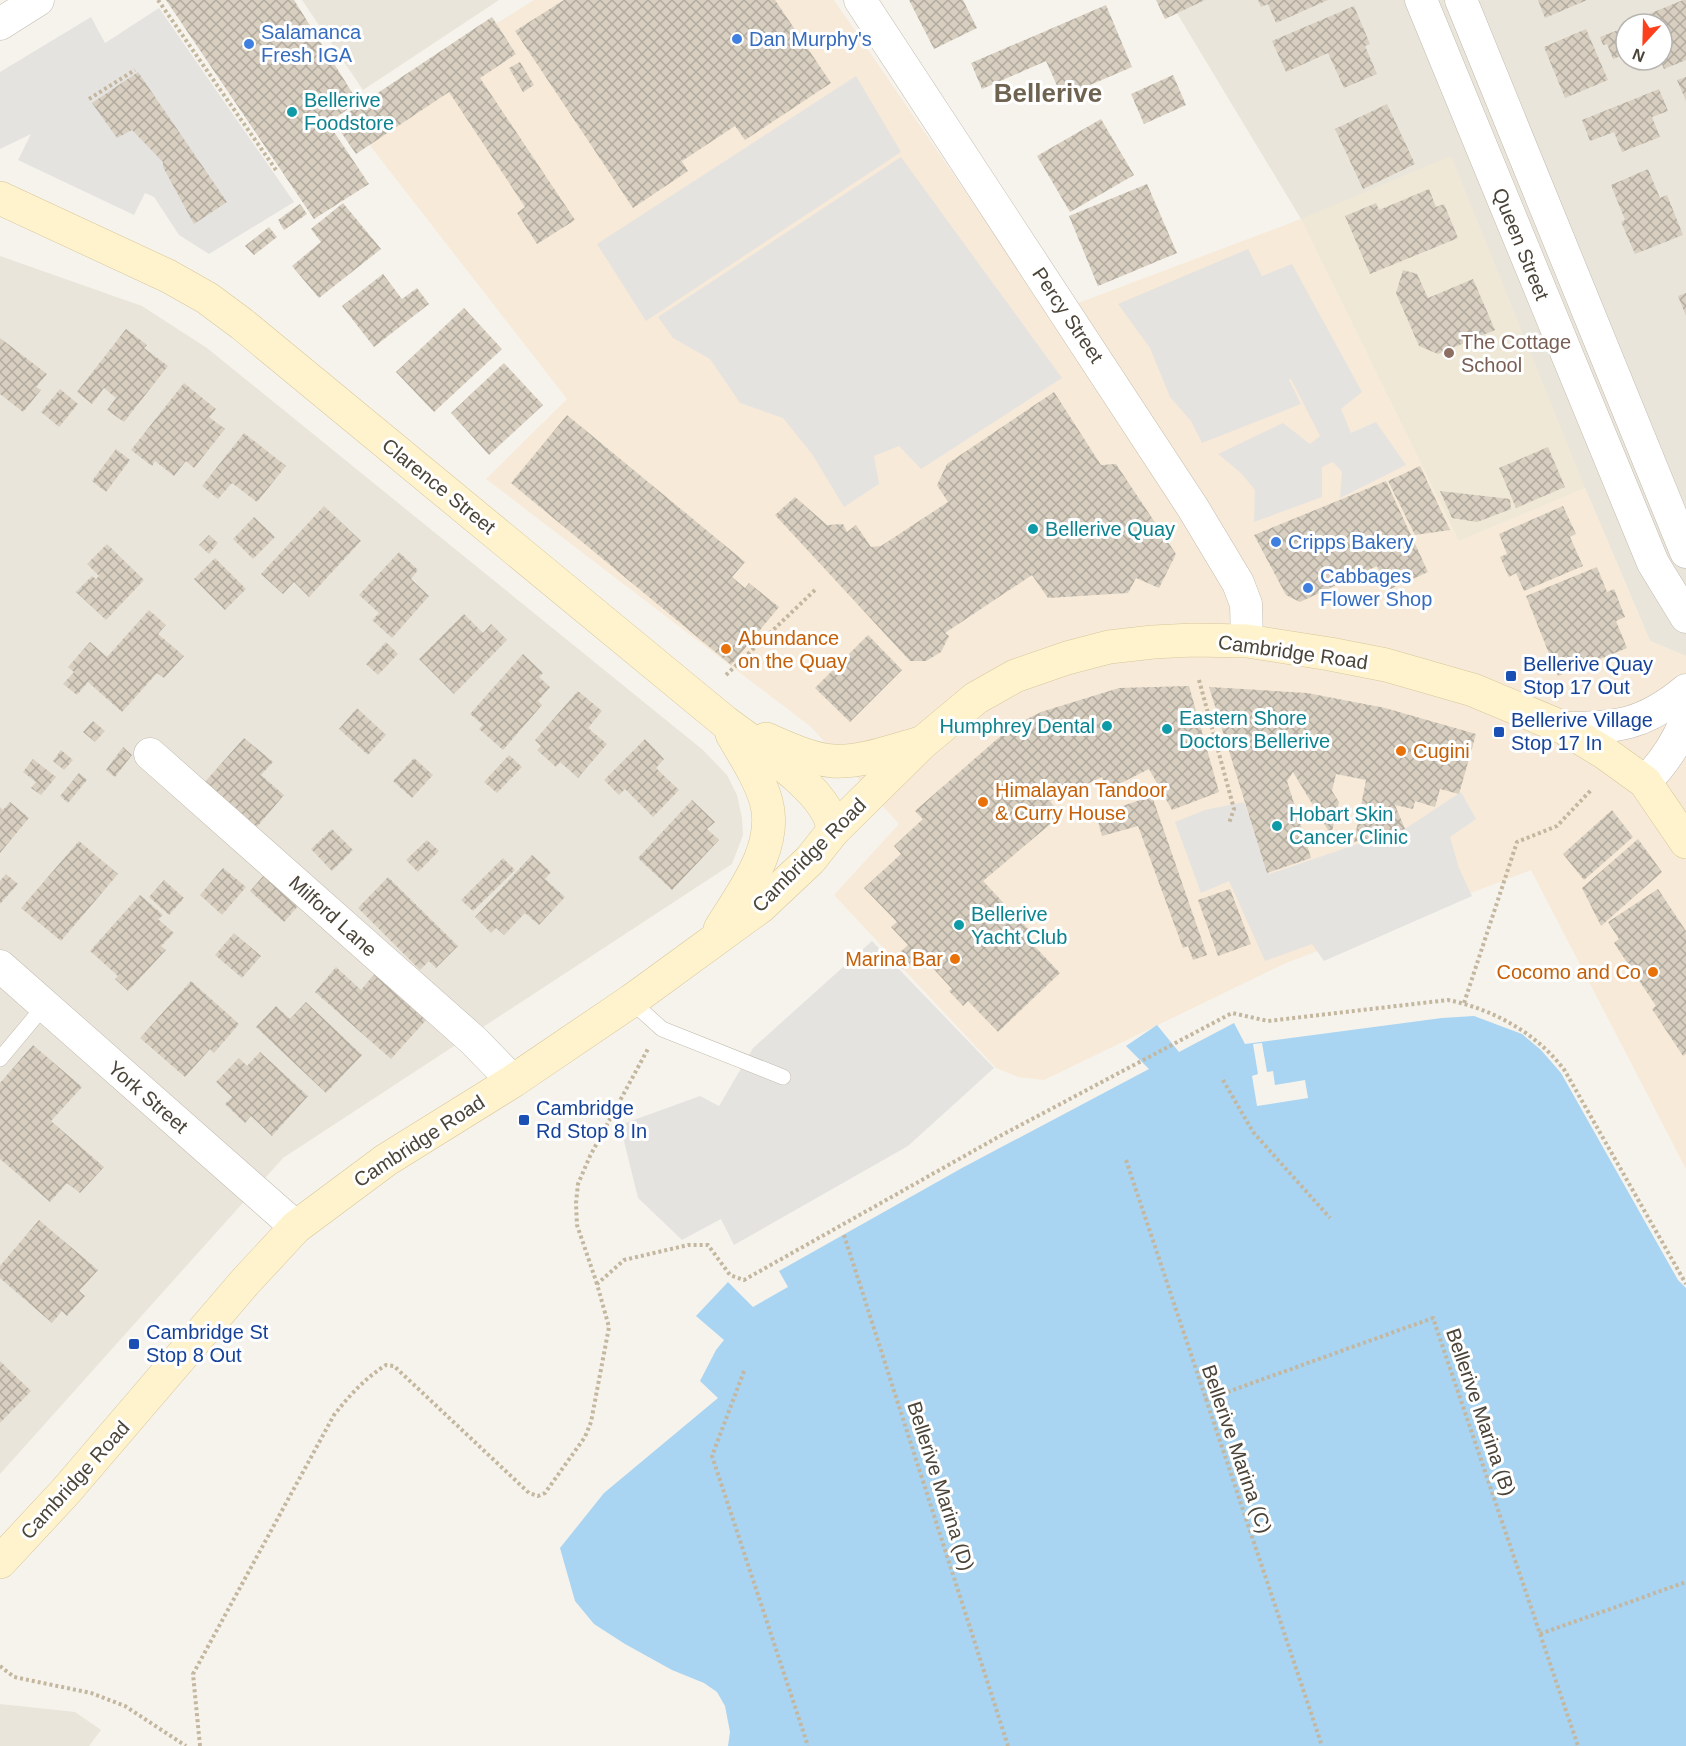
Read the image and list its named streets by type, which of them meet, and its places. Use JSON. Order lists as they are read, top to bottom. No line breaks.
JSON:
{"streets":{"main road":["Clarence Street","Cambridge Road"],"street":["Queen Street","Percy Street","Milford Lane","York Street"],"path":["Bellerive Marina (B)","Bellerive Marina (C)","Bellerive Marina (D)"]},"crossings":[["Percy Street","Cambridge Road"],["Clarence Street","Cambridge Road"],["Cambridge Road","Milford Lane"],["Cambridge Road","York Street"],["Bellerive Marina (B)","Bellerive Marina (C)"]],"districts":["Bellerive"],"places":{"other":["Dan Murphy's","Salamanca Fresh IGA","Bellerive Foodstore","The Cottage School","Bellerive Quay","Cripps Bakery","Cabbages Flower Shop","Abundance on the Quay","Humphrey Dental","Eastern Shore Doctors Bellerive","Cugini","Himalayan Tandoor & Curry House","Hobart Skin Cancer Clinic","Bellerive Yacht Club","Marina Bar","Cocomo and Co"],"transit":["Bellerive Quay Stop 17 Out","Bellerive Village Stop 17 In","Cambridge Rd Stop 8 In","Cambridge St Stop 8 Out"]},"north":"bottom"}
